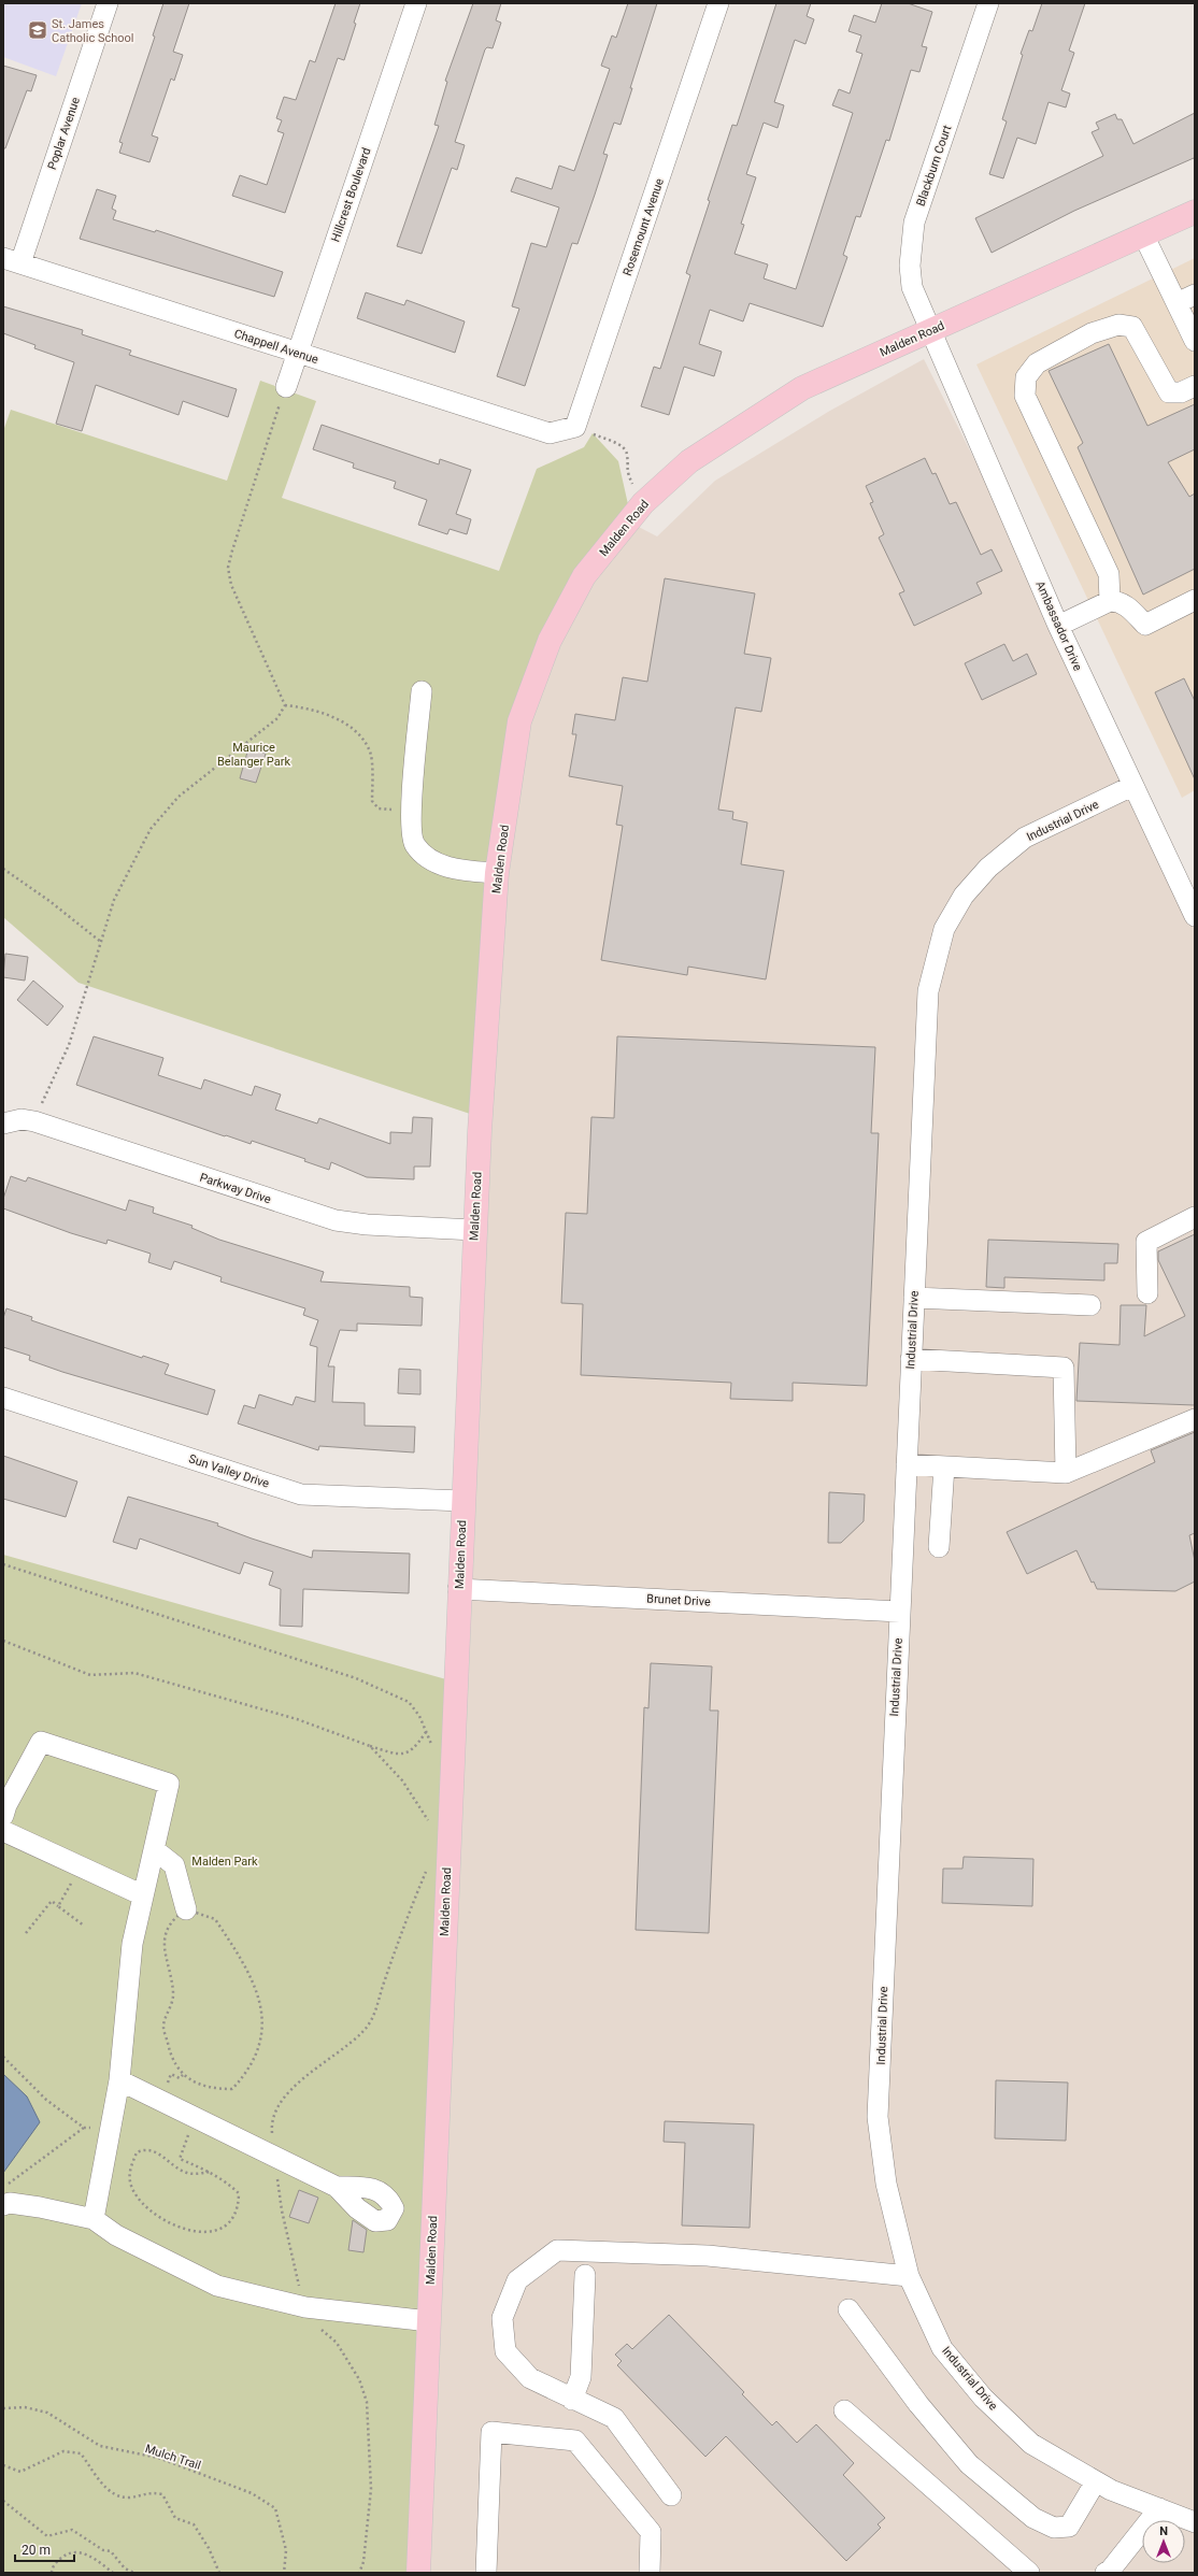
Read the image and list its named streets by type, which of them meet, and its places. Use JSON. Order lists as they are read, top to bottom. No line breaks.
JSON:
{"streets":{"main road":["Malden Road"],"street":["Poplar Avenue","Blackburn Court","Hillcrest Boulevard","Rosemount Avenue","Chappell Avenue","Ambassador Drive","Industrial Drive","Parkway Drive","Sun Valley Drive","Brunet Drive"],"path":["Mulch Trail"]},"crossings":[["Poplar Avenue","Chappell Avenue"],["Blackburn Court","Malden Road"],["Blackburn Court","Ambassador Drive"],["Hillcrest Boulevard","Chappell Avenue"],["Rosemount Avenue","Chappell Avenue"],["Malden Road","Ambassador Drive"],["Malden Road","Parkway Drive"],["Malden Road","Sun Valley Drive"],["Malden Road","Brunet Drive"],["Ambassador Drive","Industrial Drive"],["Industrial Drive","Brunet Drive"]],"parks":["Maurice Belanger Park","Malden Park"],"places":{"school or university":["St. James Catholic School"]},"scale_bar":"20 m","north":"top"}
